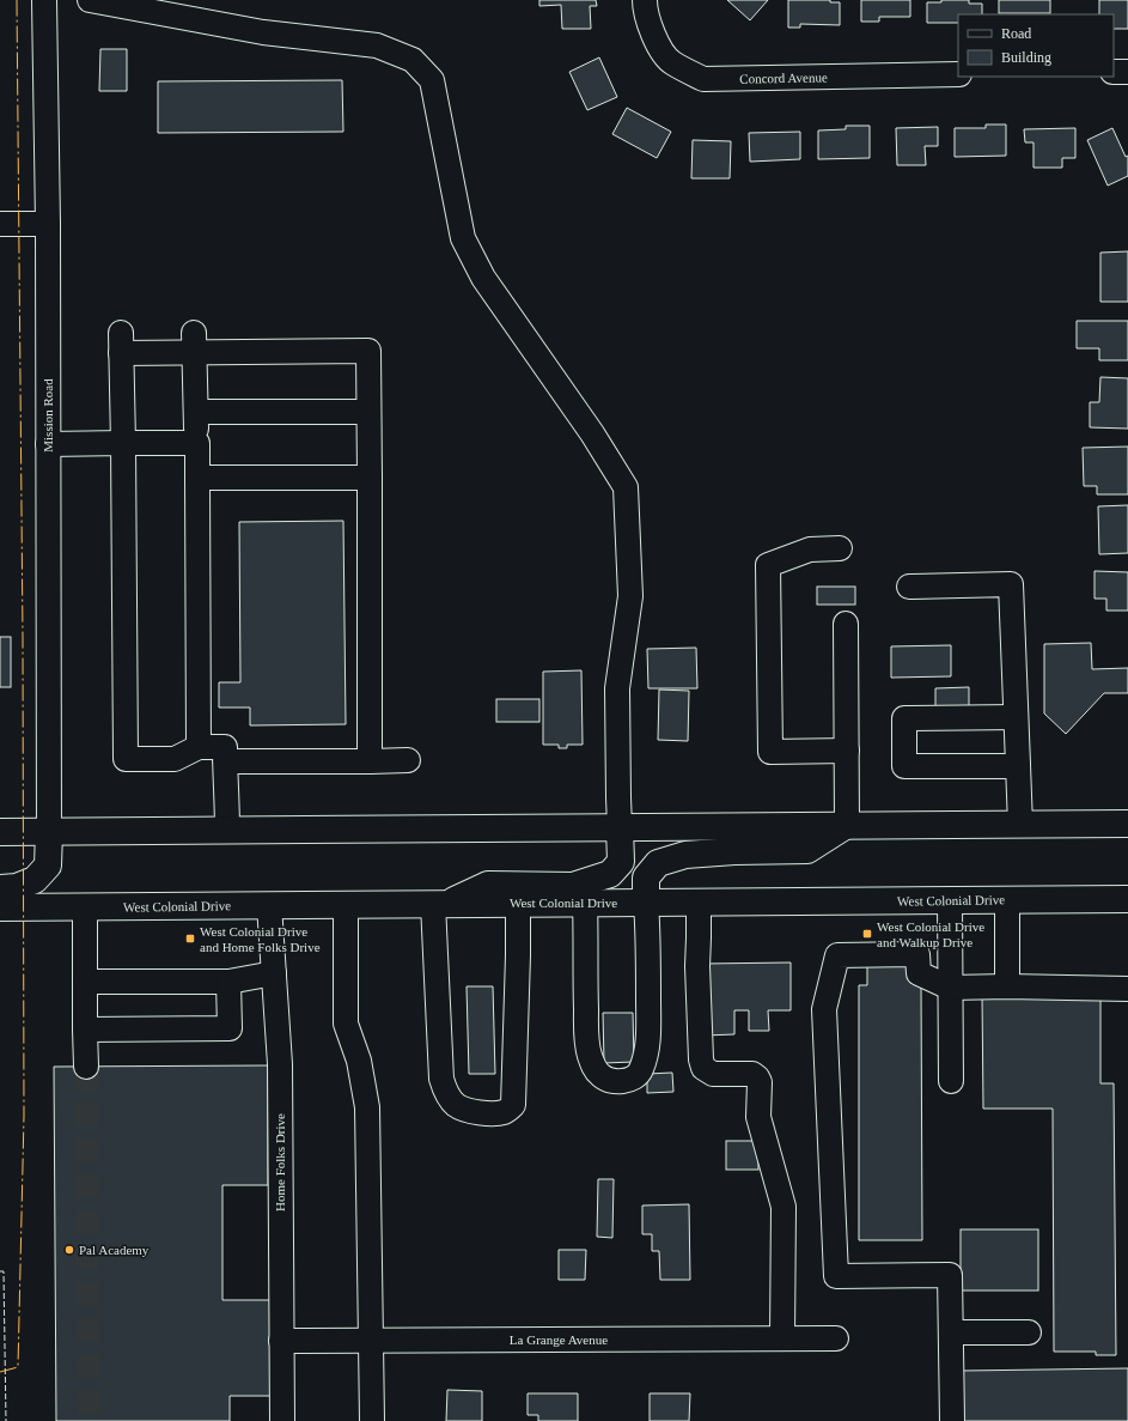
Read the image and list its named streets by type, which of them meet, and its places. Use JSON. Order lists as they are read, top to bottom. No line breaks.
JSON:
{"streets":{"highway":["West Colonial Drive"],"street":["Concord Avenue","Mission Road","Home Folks Drive","La Grange Avenue"]},"crossings":[["West Colonial Drive","Home Folks Drive"],["Home Folks Drive","La Grange Avenue"]],"places":{"transit":["West Colonial Drive and Walkup Drive","West Colonial Drive and Home Folks Drive"],"other":["Pal Academy"]},"legend":["Road","Building"]}
